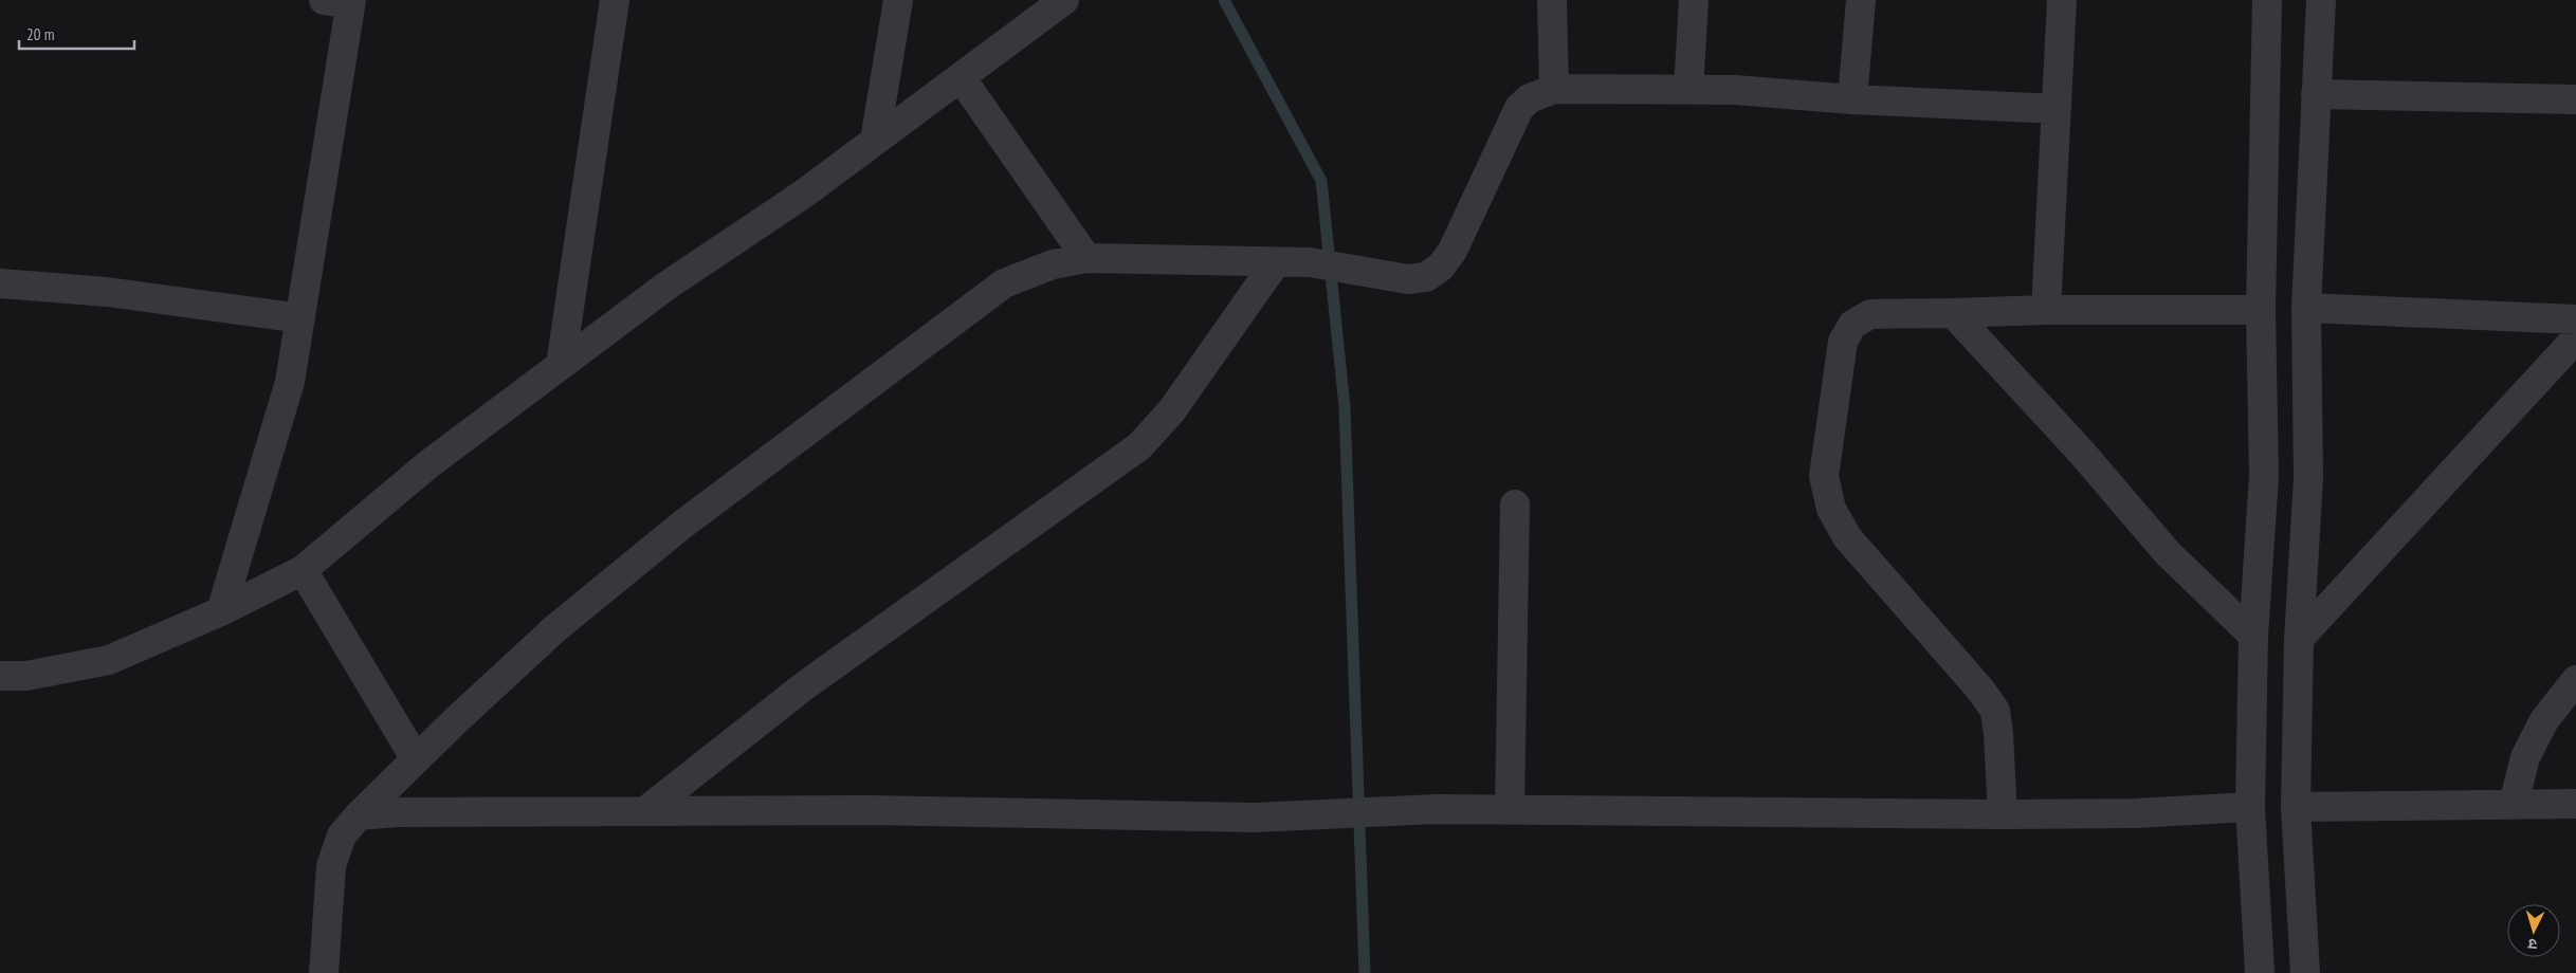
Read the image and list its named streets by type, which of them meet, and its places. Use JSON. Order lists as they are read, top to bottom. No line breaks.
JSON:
{"scale_bar":"20 m","north":"bottom"}
